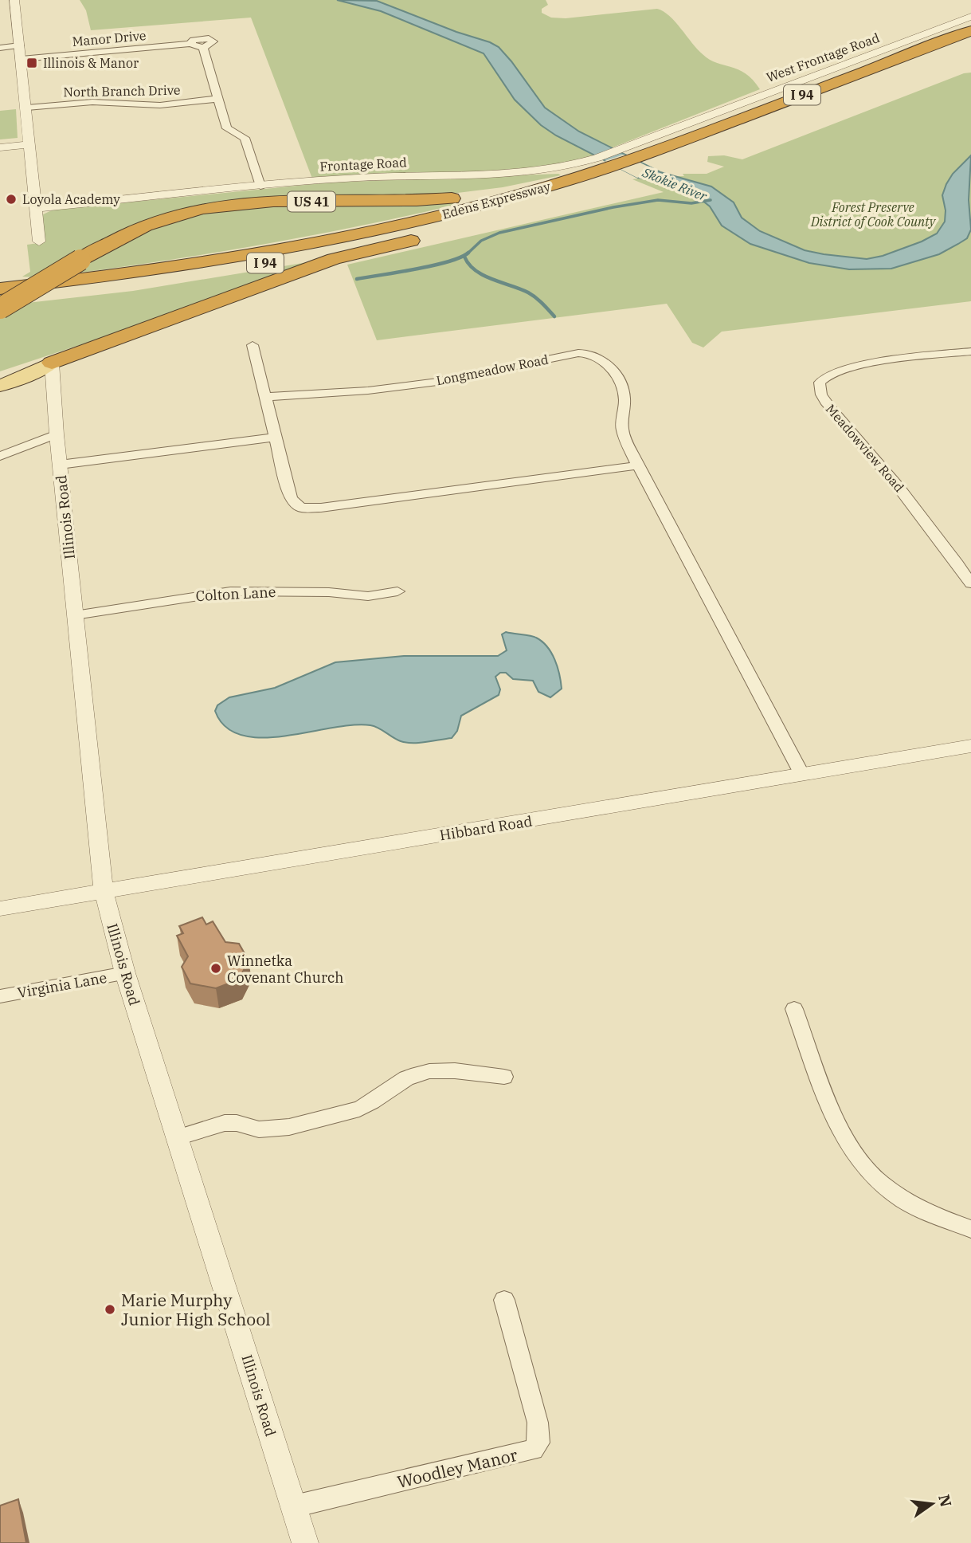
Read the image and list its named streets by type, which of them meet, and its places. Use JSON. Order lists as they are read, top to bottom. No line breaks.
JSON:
{"streets":{"highway":["I 94","Edens Expressway","US 41"],"street":["Manor Drive","West Frontage Road","North Branch Drive","Frontage Road","Longmeadow Road","Meadowview Road","Illinois Road","Colton Lane","Hibbard Road","Virginia Lane","Woodley Manor"]},"crossings":[["Manor Drive","North Branch Drive"],["West Frontage Road","Frontage Road"],["Frontage Road","Edens Expressway"],["Edens Expressway","US 41"],["Longmeadow Road","Hibbard Road"],["Illinois Road","Colton Lane"],["Illinois Road","Hibbard Road"],["Illinois Road","Virginia Lane"],["Illinois Road","Woodley Manor"]],"water":["Skokie River"],"parks":["Forest Preserve District of Cook County"],"places":{"transit":["Illinois & Manor"],"other":["Loyola Academy","Winnetka Covenant Church","Marie Murphy Junior High School"]},"north":"right"}
